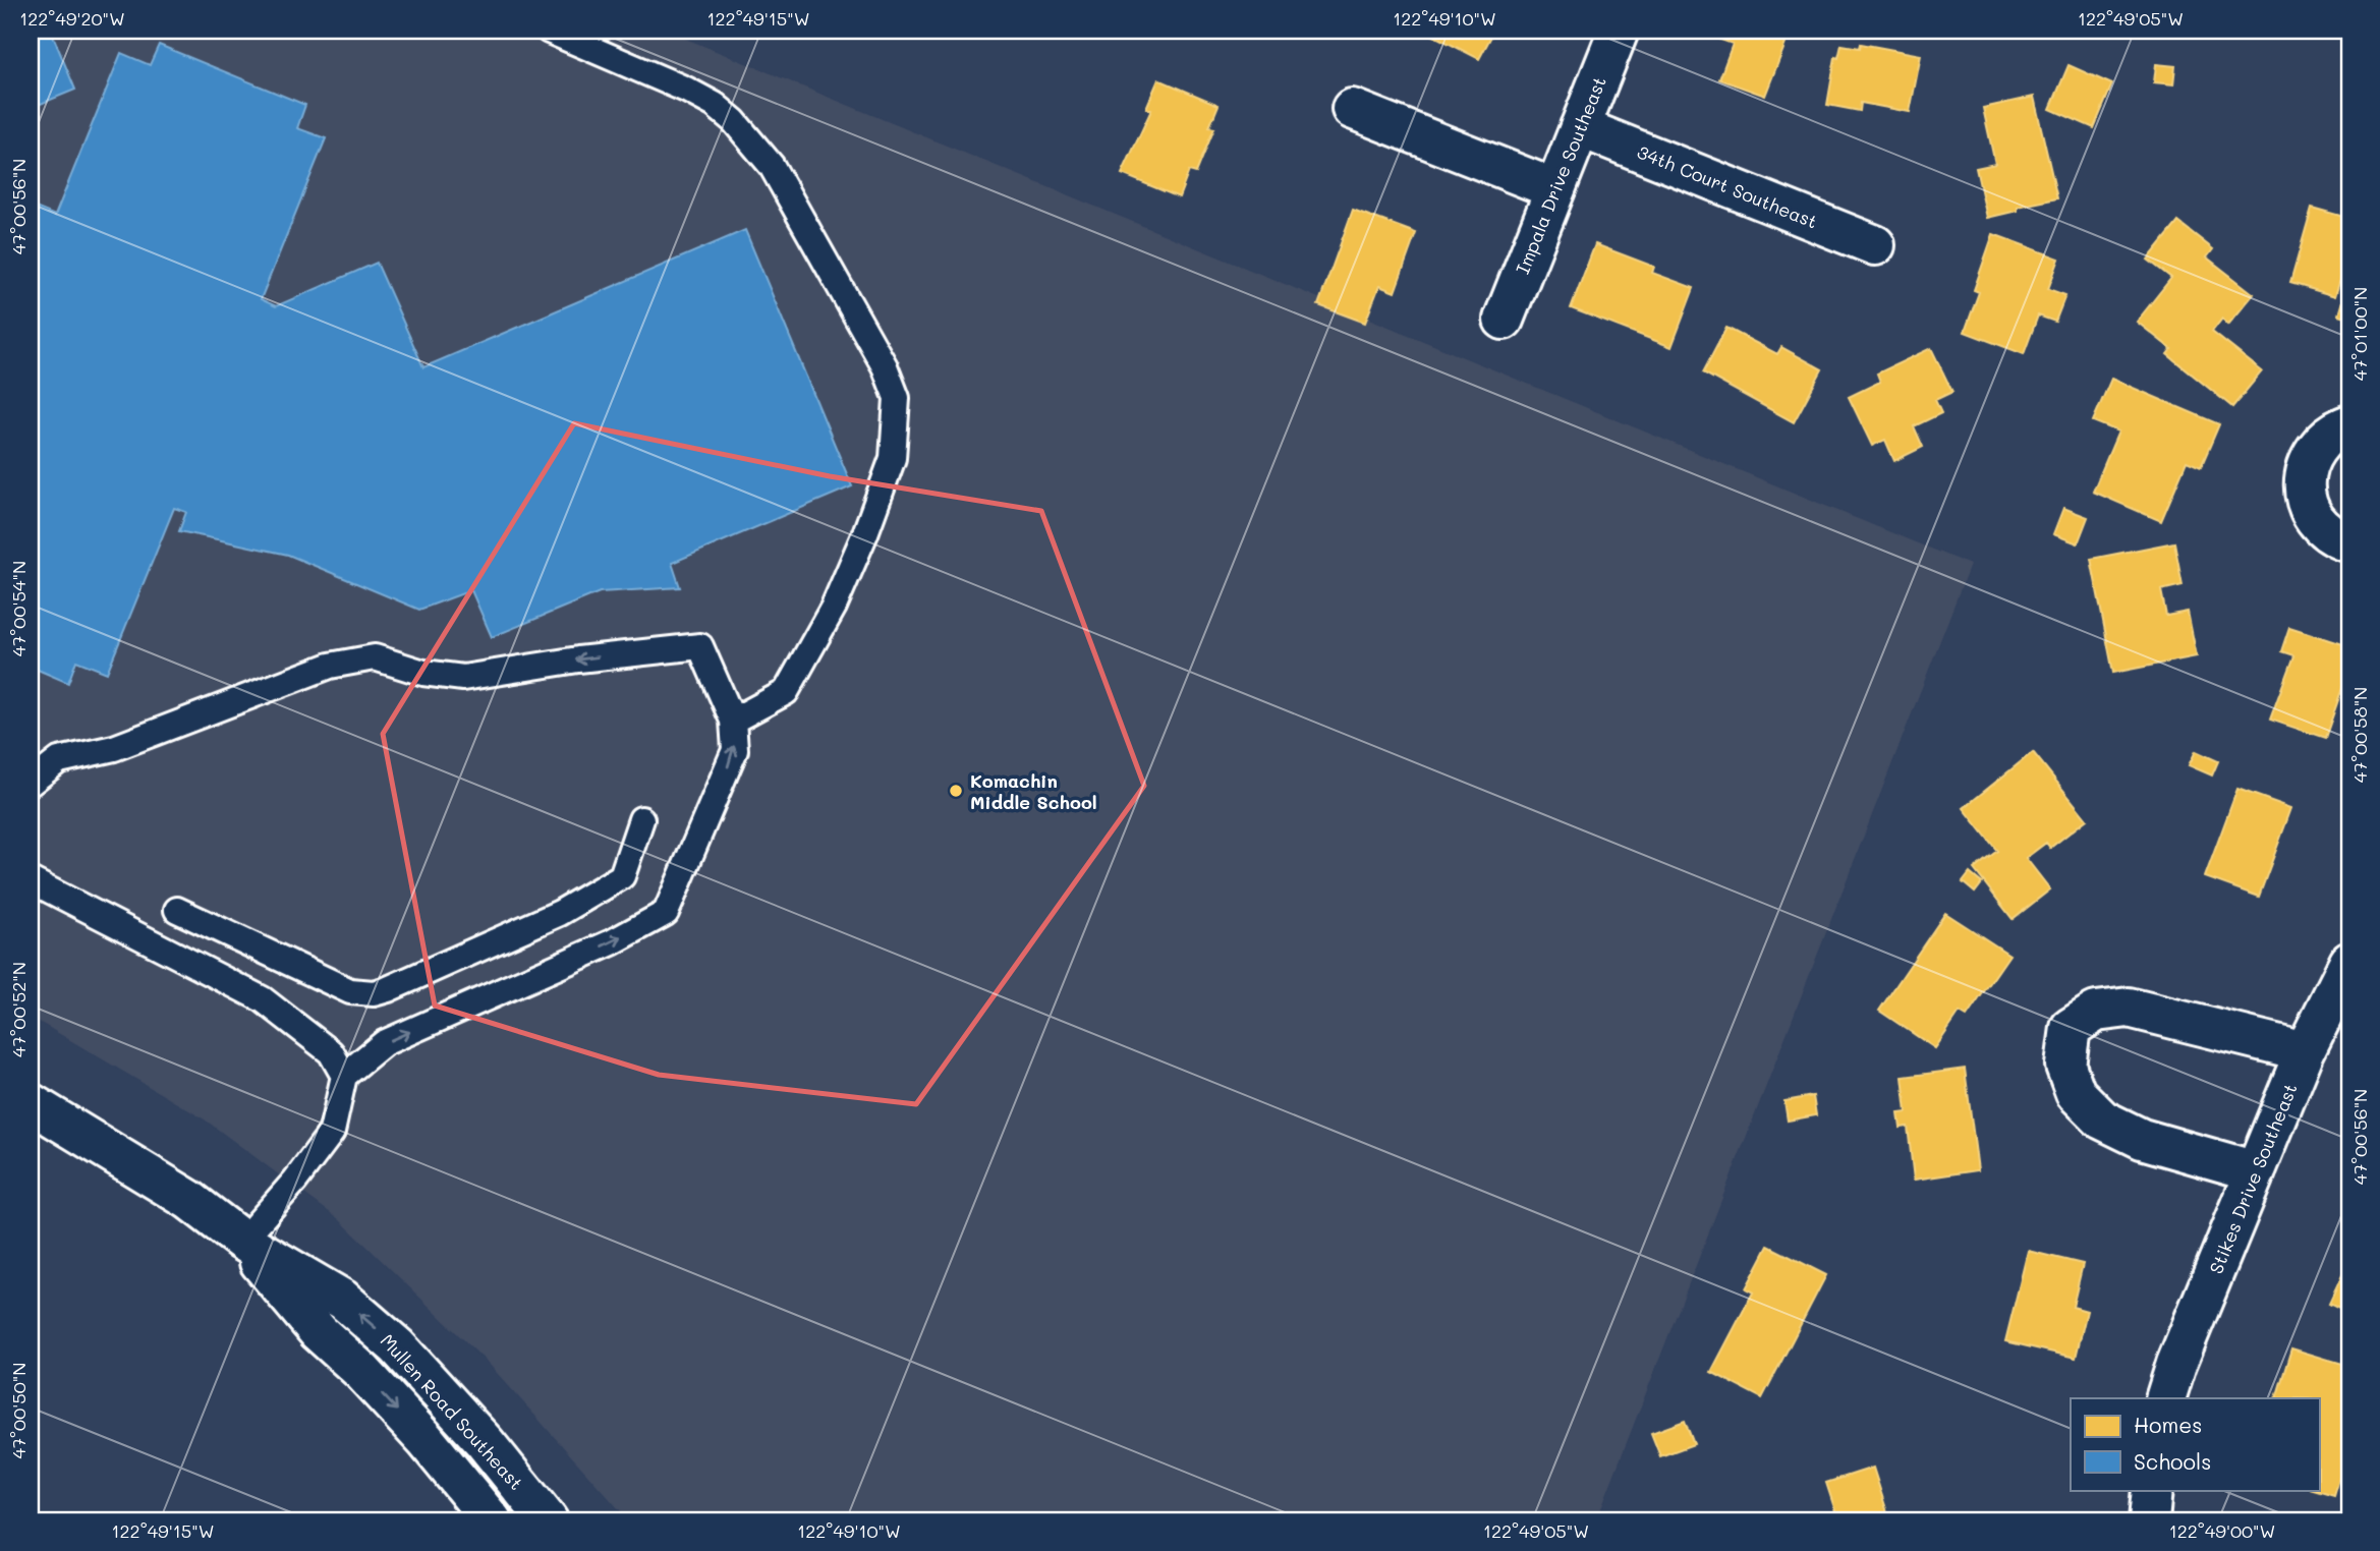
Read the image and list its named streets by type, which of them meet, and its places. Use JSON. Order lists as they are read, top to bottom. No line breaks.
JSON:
{"streets":{"street":["Impala Drive Southeast","34th Court Southeast","Stikes Drive Southeast","Mullen Road Southeast"]},"crossings":[["Impala Drive Southeast","34th Court Southeast"]],"places":["Komachin Middle School"],"legend":["Homes","Schools"],"coordinates":["122°49'20\"W","122°49'15\"W","122°49'10\"W","122°49'05\"W","47°00'56\"N","47°01'00\"N","47°00'54\"N","47°00'58\"N","47°00'52\"N","47°00'50\"N","122°49'00\"W"]}
